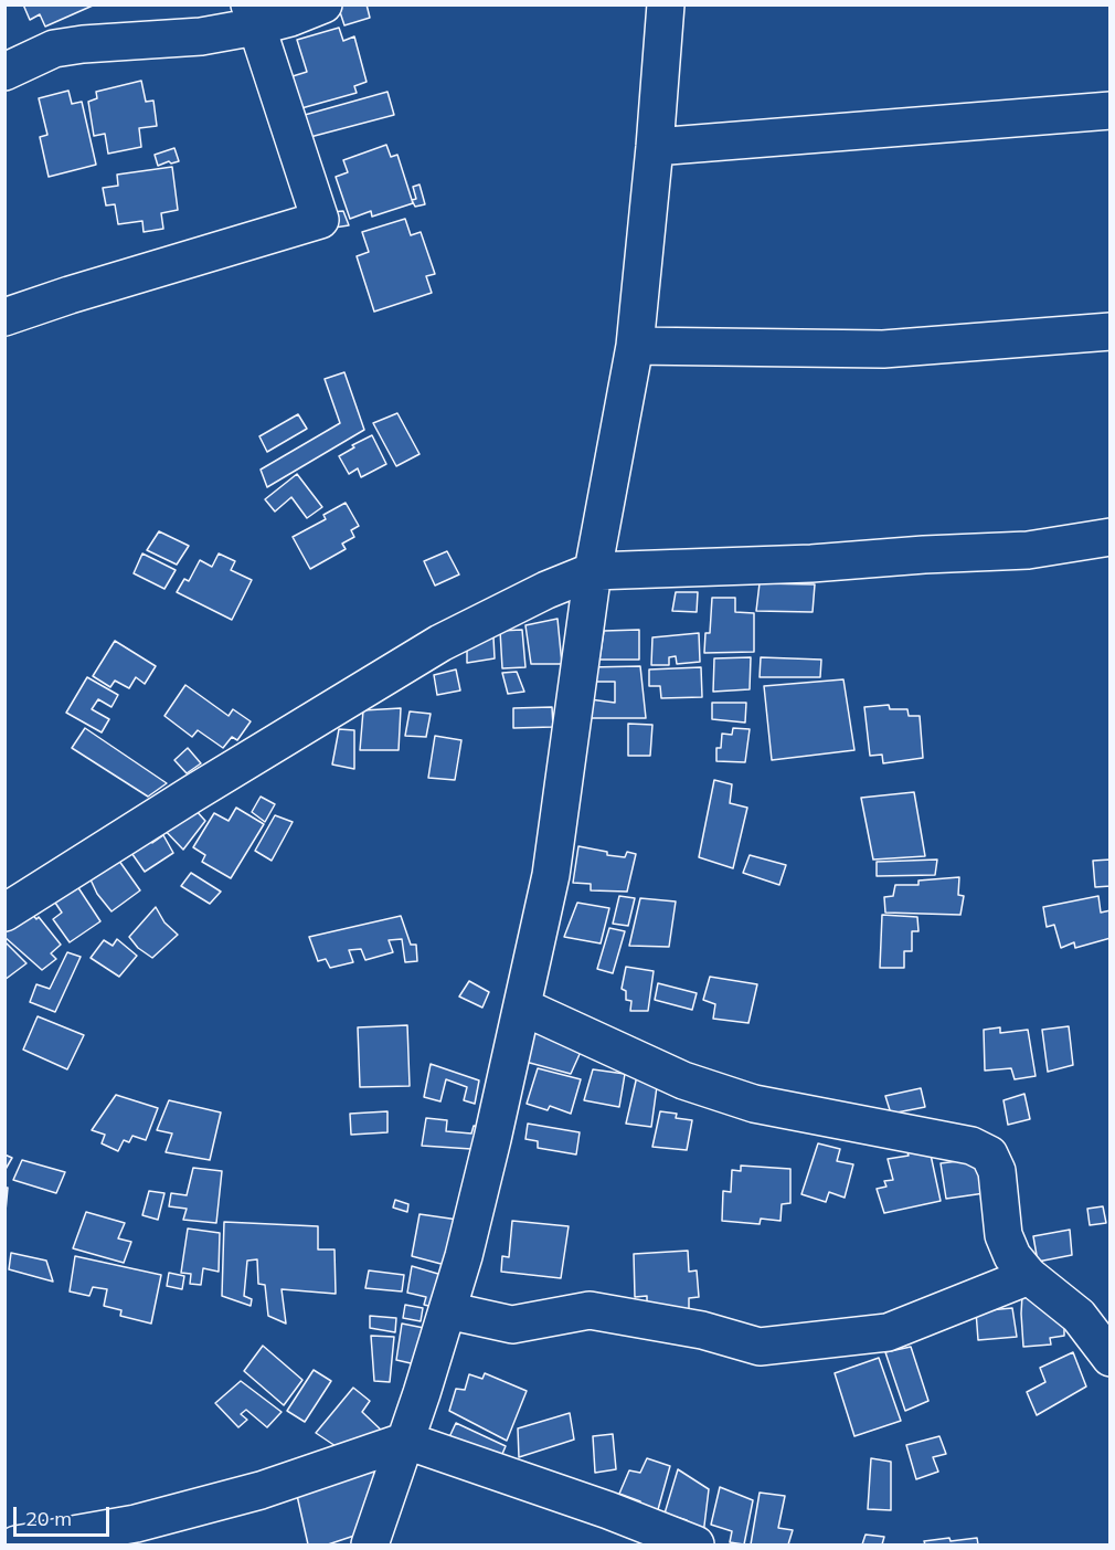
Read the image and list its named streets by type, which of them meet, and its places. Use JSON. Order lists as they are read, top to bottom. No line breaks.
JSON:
{"scale_bar":"20 m"}
